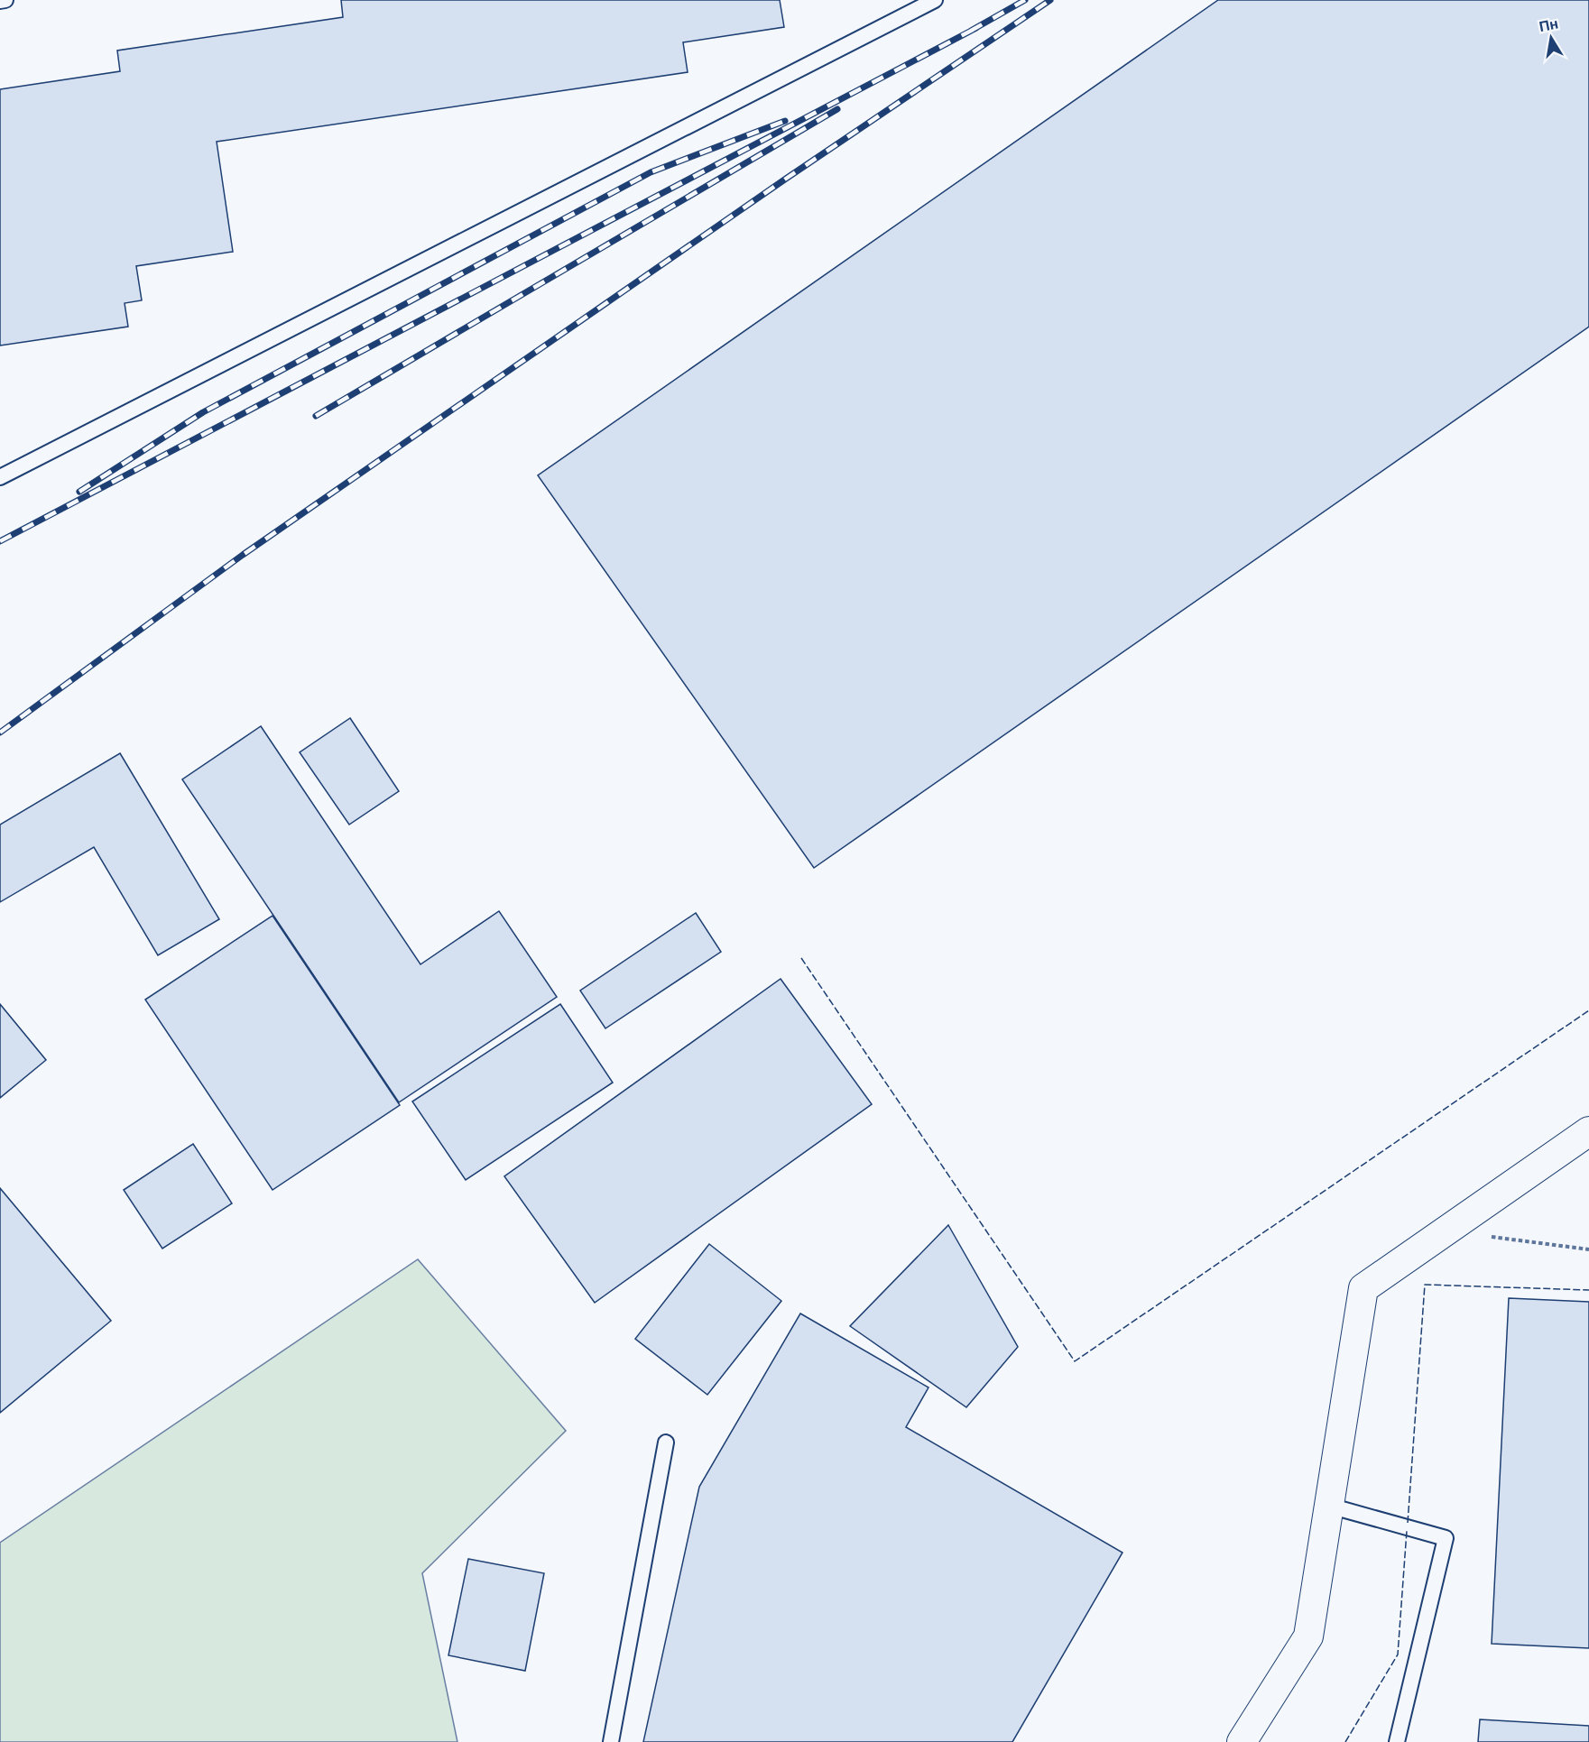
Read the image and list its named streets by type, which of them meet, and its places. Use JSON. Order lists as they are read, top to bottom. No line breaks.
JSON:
{"north":"top"}
